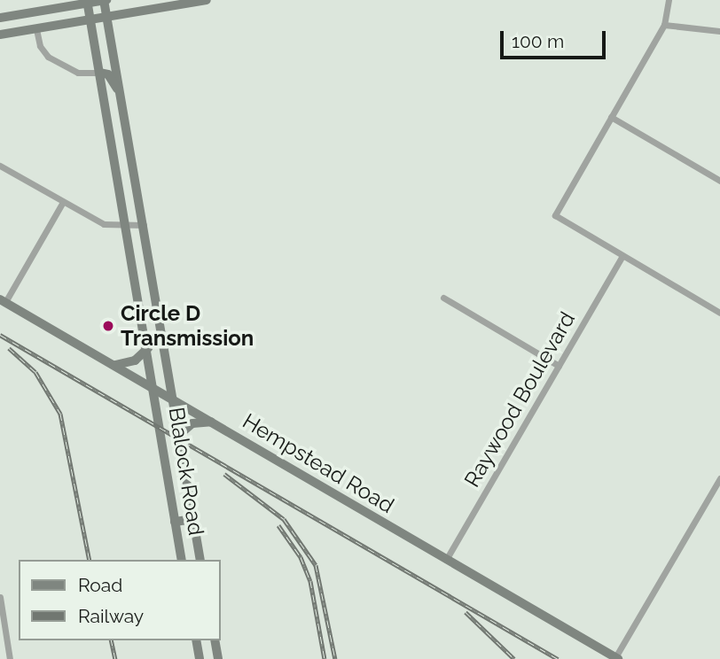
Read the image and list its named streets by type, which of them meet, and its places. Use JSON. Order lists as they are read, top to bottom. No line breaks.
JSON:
{"streets":{"main road":["Hempstead Road","Blalock Road"],"street":["Raywood Boulevard"]},"crossings":[["Raywood Boulevard","Hempstead Road"],["Hempstead Road","Blalock Road"]],"places":["Circle D Transmission"],"legend":["Road","Railway"],"scale_bar":"100 m"}
